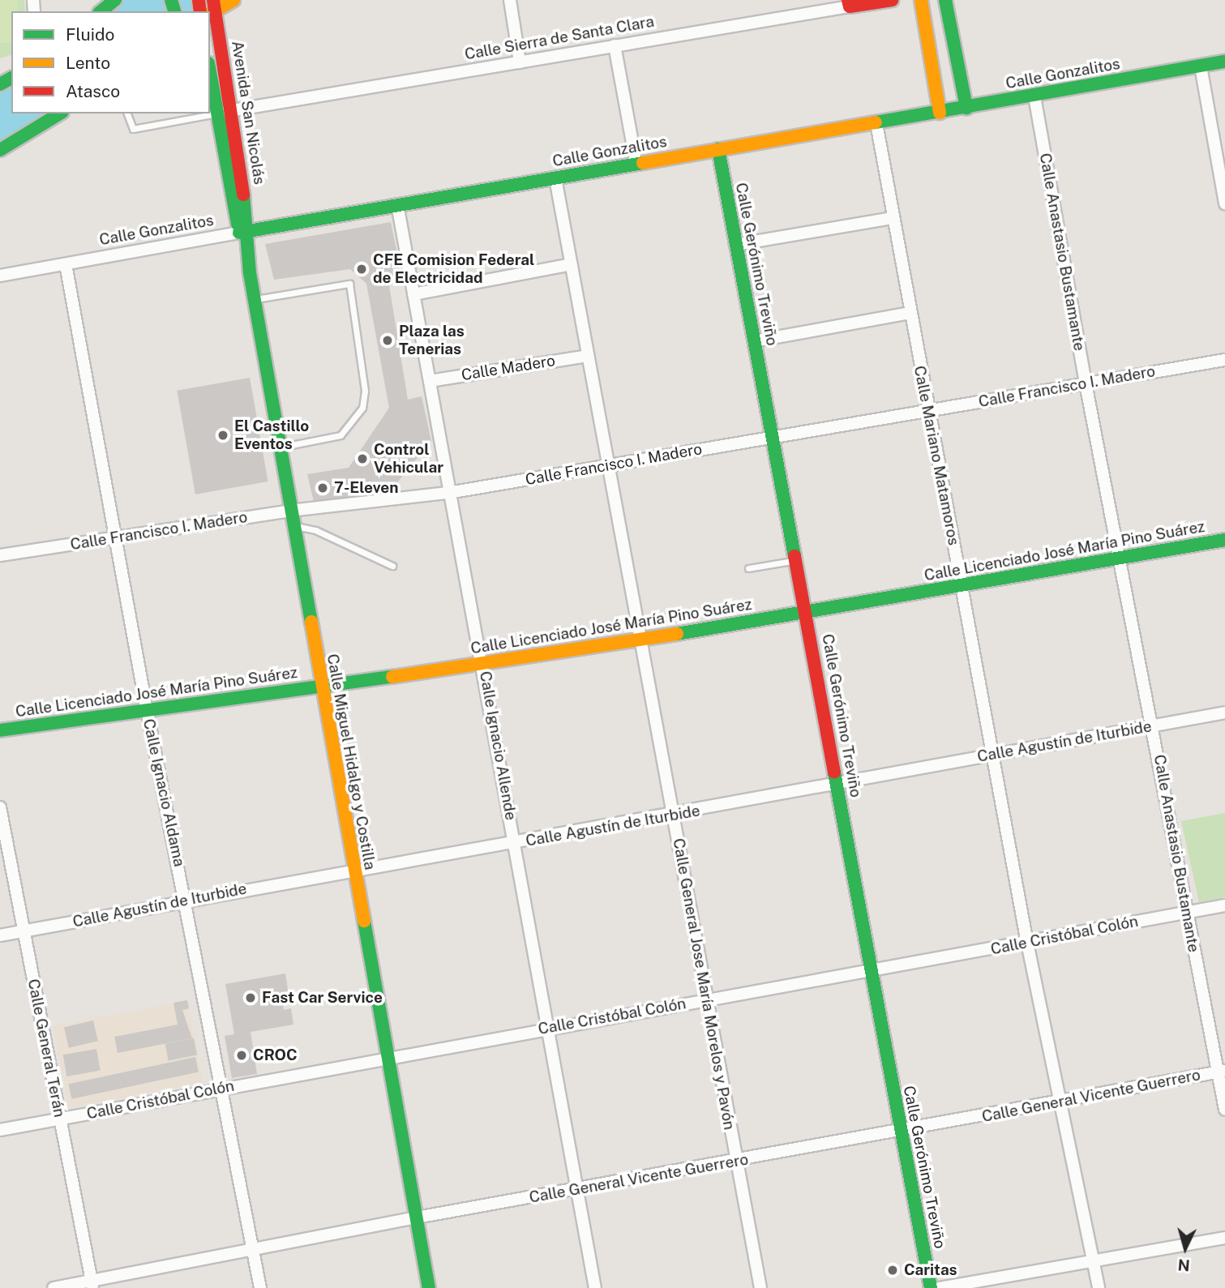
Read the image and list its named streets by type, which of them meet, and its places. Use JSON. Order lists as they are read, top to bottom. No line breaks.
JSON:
{"streets":{"street":["Calle Sierra de Santa Clara","Calle Gonzalitos","Avenida San Nicolás","Calle Anastasio Bustamante","Calle Gerónimo Treviño","Calle Madero","Calle Francisco I. Madero","Calle Mariano Matamoros","Calle Licenciado José María Pino Suárez","Calle Agustín de Iturbide","Calle Ignacio Allende","Calle Miguel Hidalgo y Costilla","Calle Ignacio Aldama","Calle Cristóbal Colón","Calle General Jose María Morelos y Pavón","Calle General Terán","Calle General Vicente Guerrero"]},"crossings":[["Calle Sierra de Santa Clara","Avenida San Nicolás"],["Calle Gonzalitos","Avenida San Nicolás"],["Calle Gonzalitos","Calle Anastasio Bustamante"],["Calle Gonzalitos","Calle Gerónimo Treviño"],["Calle Gonzalitos","Calle Mariano Matamoros"],["Calle Gonzalitos","Calle Ignacio Allende"],["Calle Gonzalitos","Calle Miguel Hidalgo y Costilla"],["Calle Gonzalitos","Calle Ignacio Aldama"],["Calle Gonzalitos","Calle General Jose María Morelos y Pavón"],["Avenida San Nicolás","Calle Miguel Hidalgo y Costilla"],["Calle Anastasio Bustamante","Calle Francisco I. Madero"],["Calle Anastasio Bustamante","Calle Licenciado José María Pino Suárez"],["Calle Anastasio Bustamante","Calle Agustín de Iturbide"],["Calle Anastasio Bustamante","Calle Cristóbal Colón"],["Calle Anastasio Bustamante","Calle General Vicente Guerrero"],["Calle Gerónimo Treviño","Calle Francisco I. Madero"],["Calle Gerónimo Treviño","Calle Licenciado José María Pino Suárez"],["Calle Gerónimo Treviño","Calle Agustín de Iturbide"],["Calle Gerónimo Treviño","Calle Cristóbal Colón"],["Calle Gerónimo Treviño","Calle General Vicente Guerrero"],["Calle Madero","Calle Ignacio Allende"],["Calle Madero","Calle General Jose María Morelos y Pavón"],["Calle Francisco I. Madero","Calle Mariano Matamoros"],["Calle Francisco I. Madero","Calle Ignacio Allende"],["Calle Francisco I. Madero","Calle Miguel Hidalgo y Costilla"],["Calle Francisco I. Madero","Calle Ignacio Aldama"],["Calle Francisco I. Madero","Calle General Jose María Morelos y Pavón"],["Calle Mariano Matamoros","Calle Licenciado José María Pino Suárez"],["Calle Mariano Matamoros","Calle Agustín de Iturbide"],["Calle Mariano Matamoros","Calle Cristóbal Colón"],["Calle Mariano Matamoros","Calle General Vicente Guerrero"],["Calle Licenciado José María Pino Suárez","Calle Ignacio Allende"],["Calle Licenciado José María Pino Suárez","Calle Miguel Hidalgo y Costilla"],["Calle Licenciado José María Pino Suárez","Calle Ignacio Aldama"],["Calle Licenciado José María Pino Suárez","Calle General Jose María Morelos y Pavón"],["Calle Agustín de Iturbide","Calle Ignacio Allende"],["Calle Agustín de Iturbide","Calle Miguel Hidalgo y Costilla"],["Calle Agustín de Iturbide","Calle Ignacio Aldama"],["Calle Agustín de Iturbide","Calle General Jose María Morelos y Pavón"],["Calle Agustín de Iturbide","Calle General Terán"],["Calle Ignacio Allende","Calle Cristóbal Colón"],["Calle Ignacio Allende","Calle General Vicente Guerrero"],["Calle Miguel Hidalgo y Costilla","Calle Cristóbal Colón"],["Calle Miguel Hidalgo y Costilla","Calle General Vicente Guerrero"],["Calle Ignacio Aldama","Calle Cristóbal Colón"],["Calle Ignacio Aldama","Calle General Vicente Guerrero"],["Calle Cristóbal Colón","Calle General Jose María Morelos y Pavón"],["Calle Cristóbal Colón","Calle General Terán"],["Calle General Jose María Morelos y Pavón","Calle General Vicente Guerrero"],["Calle General Terán","Calle General Vicente Guerrero"]],"places":["CFE Comision Federal de Electricidad","Plaza las Tenerias","El Castillo Eventos","Control Vehicular","7-Eleven","Fast Car Service","CROC","Caritas"],"legend":["Fluido","Lento","Atasco"],"north":"bottom"}
